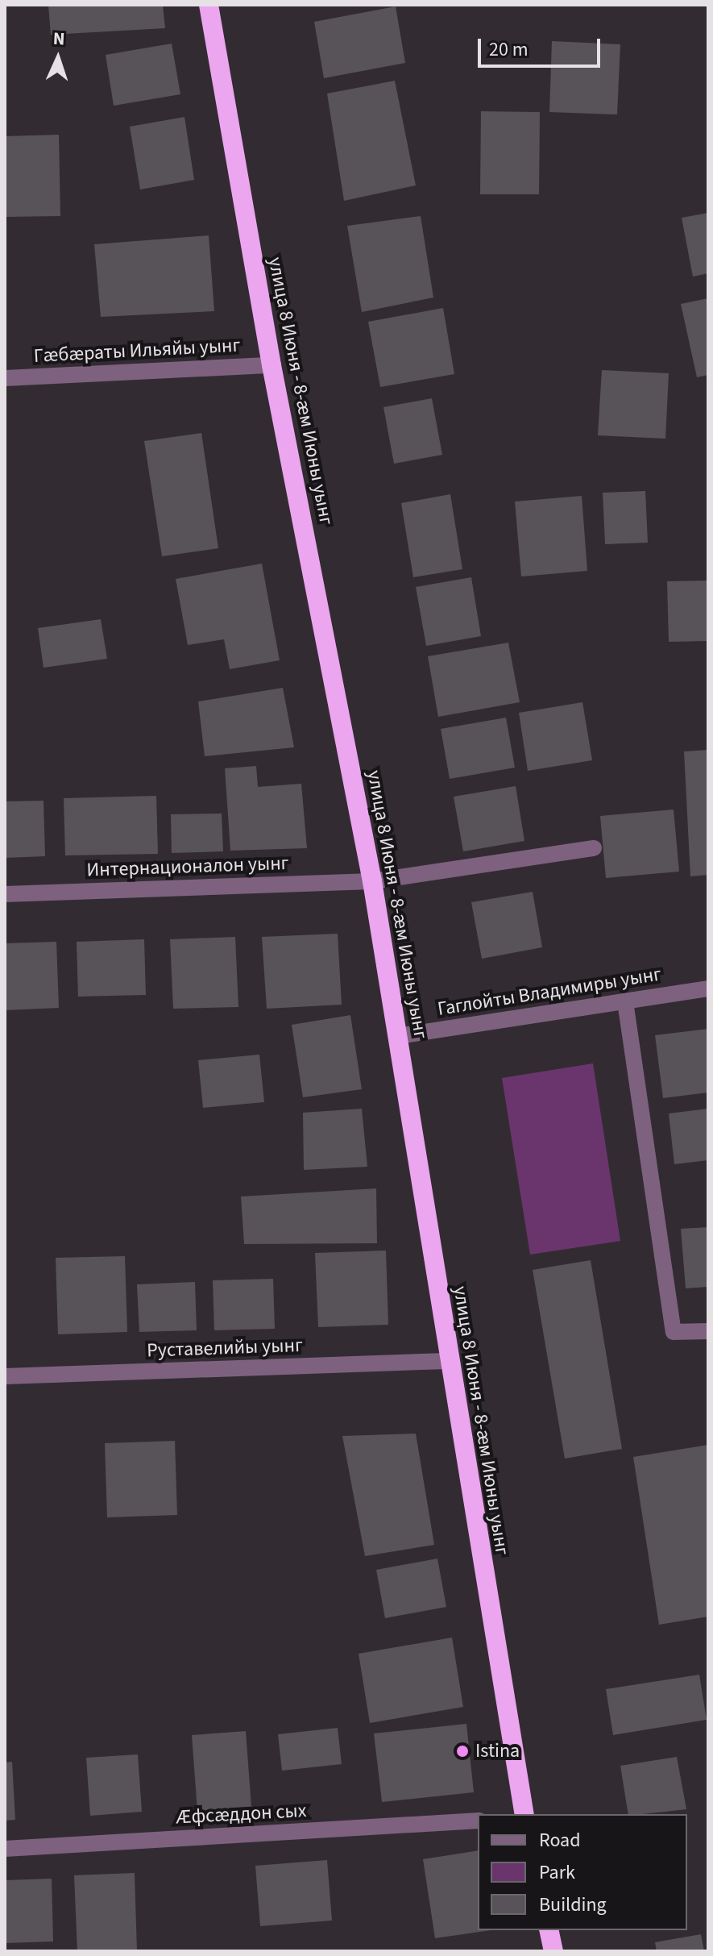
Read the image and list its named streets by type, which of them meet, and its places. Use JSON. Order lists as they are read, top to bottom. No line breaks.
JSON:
{"streets":{"highway":["улица 8 Июня - 8-ӕм Июны уынг"],"street":["Гæбæраты Ильяйы уынг","Интернационалон уынг","Гаглойты Владимиры уынг","Руставелийы уынг","Æфсæддон сых"]},"crossings":[["Гæбæраты Ильяйы уынг","улица 8 Июня - 8-ӕм Июны уынг"],["улица 8 Июня - 8-ӕм Июны уынг","Интернационалон уынг"],["улица 8 Июня - 8-ӕм Июны уынг","Гаглойты Владимиры уынг"],["улица 8 Июня - 8-ӕм Июны уынг","Руставелийы уынг"]],"places":["Istina"],"legend":["Road","Park","Building"],"scale_bar":"20 m","north":"top"}
